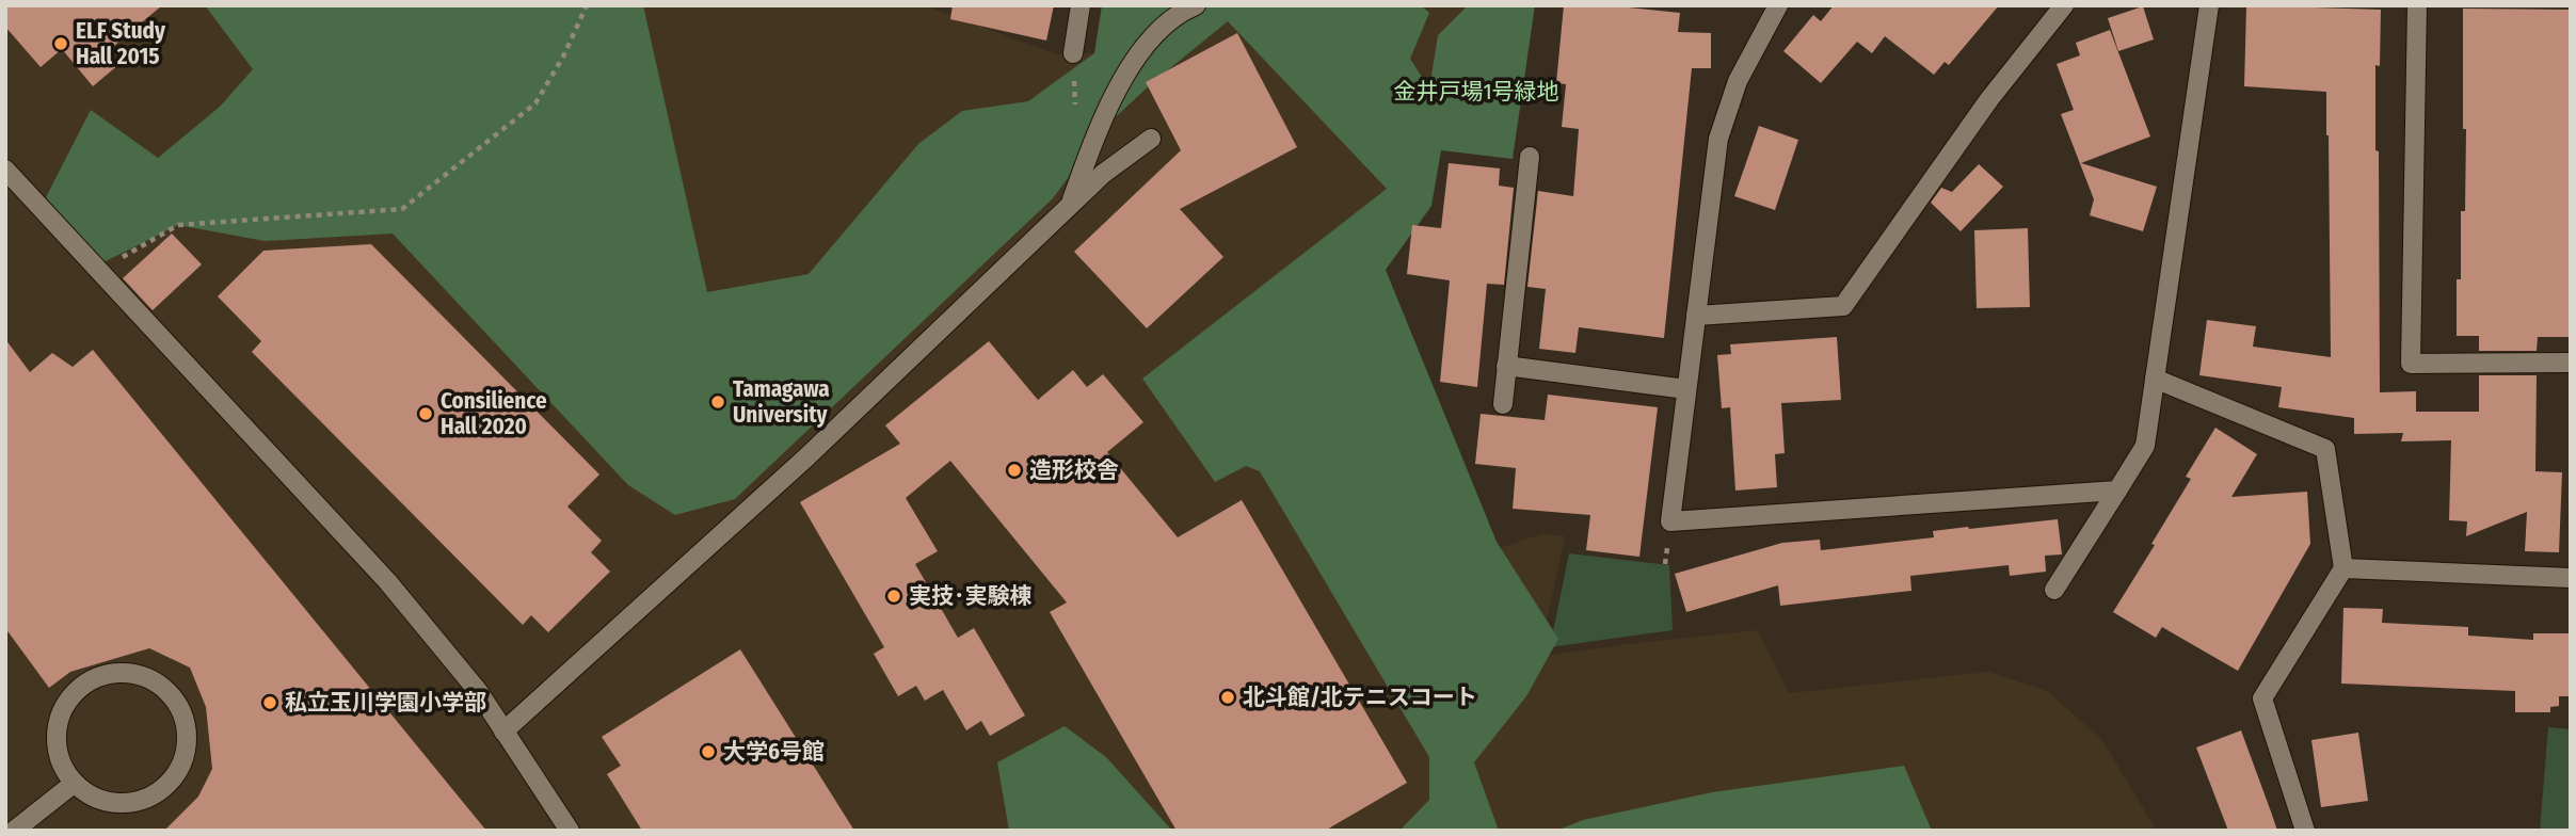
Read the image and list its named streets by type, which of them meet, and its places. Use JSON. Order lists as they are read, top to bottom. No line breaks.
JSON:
{"parks":["金井戸場1号緑地"],"places":["ELF Study Hall 2015","Tamagawa University","Consilience Hall 2020","造形校舎","実技･実験棟","北斗館/北テニスコート","私立玉川学園小学部","大学6号館"]}
